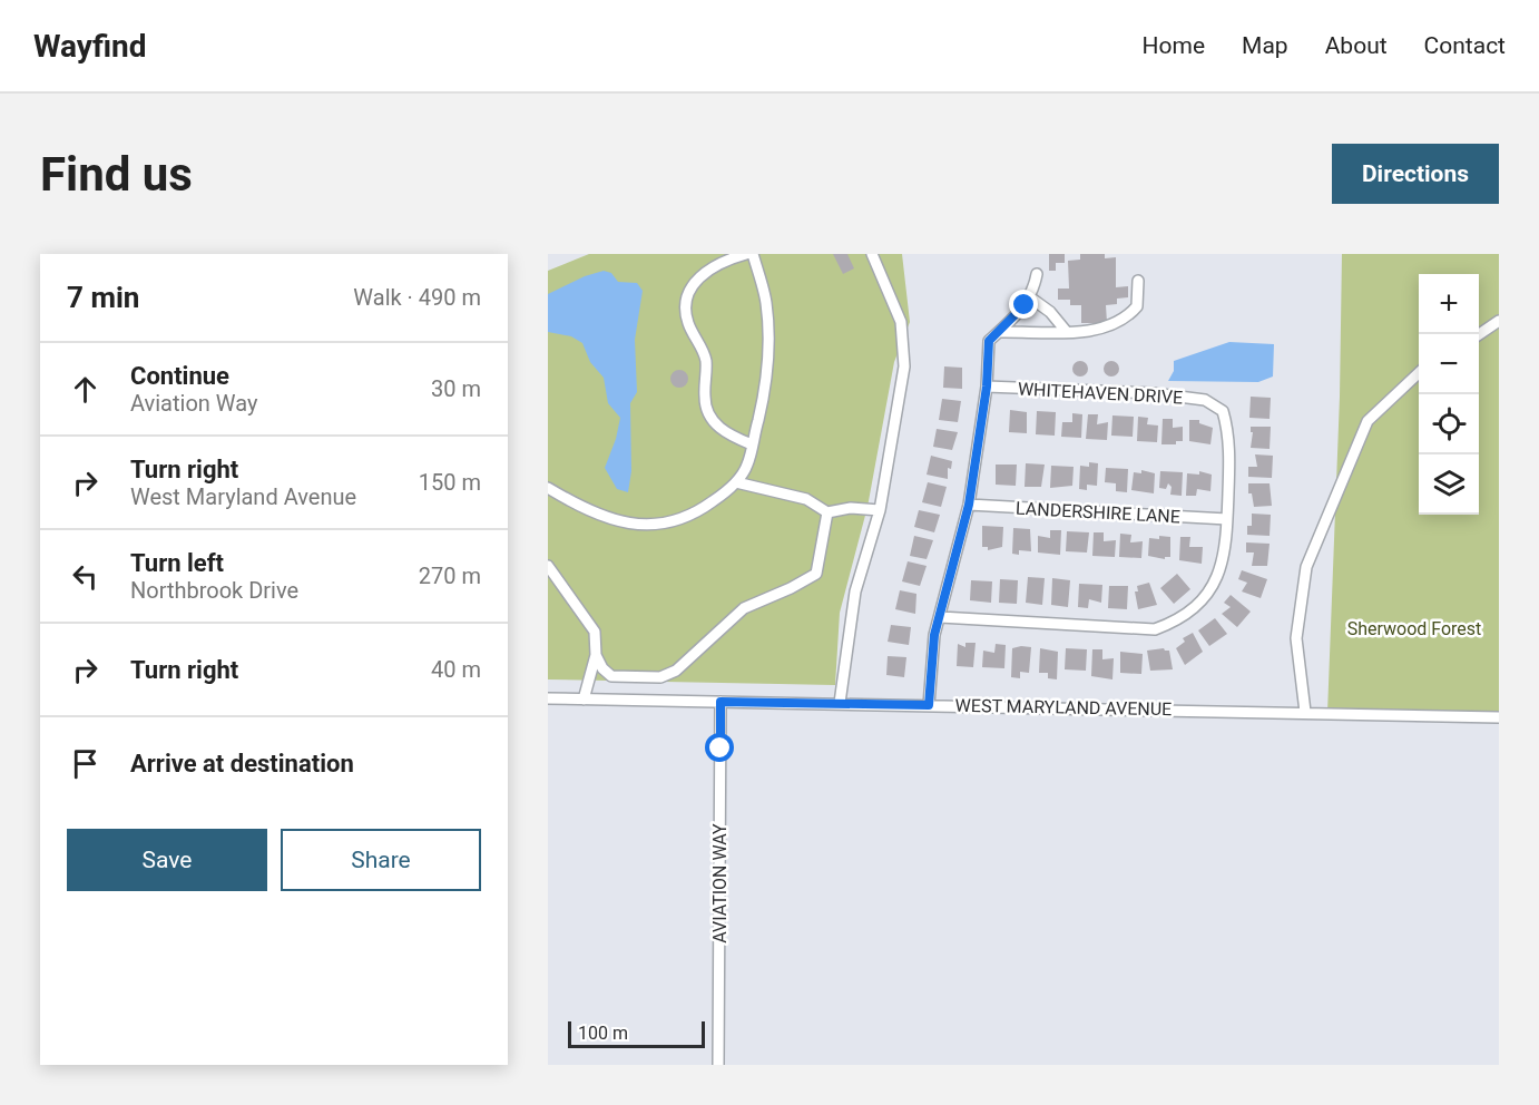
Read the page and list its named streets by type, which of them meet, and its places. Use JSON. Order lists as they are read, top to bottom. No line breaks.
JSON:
{"streets":{"street":["WHITEHAVEN DRIVE","LANDERSHIRE LANE","WEST MARYLAND AVENUE","AVIATION WAY"]},"crossings":[["WHITEHAVEN DRIVE","LANDERSHIRE LANE"],["WEST MARYLAND AVENUE","AVIATION WAY"]],"parks":["Sherwood Forest"],"scale_bar":"100 m","page":{"header":"Wayfind","nav":["Home","Map","About","Contact"],"buttons":["Directions",["Save","Share"]],"title":"Find us","heading":["7 min","Walk · 490 m"],"map_buttons":["+","−"],"list":[["Continue","Aviation Way","30 m"],["Turn right","West Maryland Avenue","150 m"],["Turn left","Northbrook Drive","270 m"],["Turn right","40 m"],"Arrive at destination"],"scale":"100 m"}}
